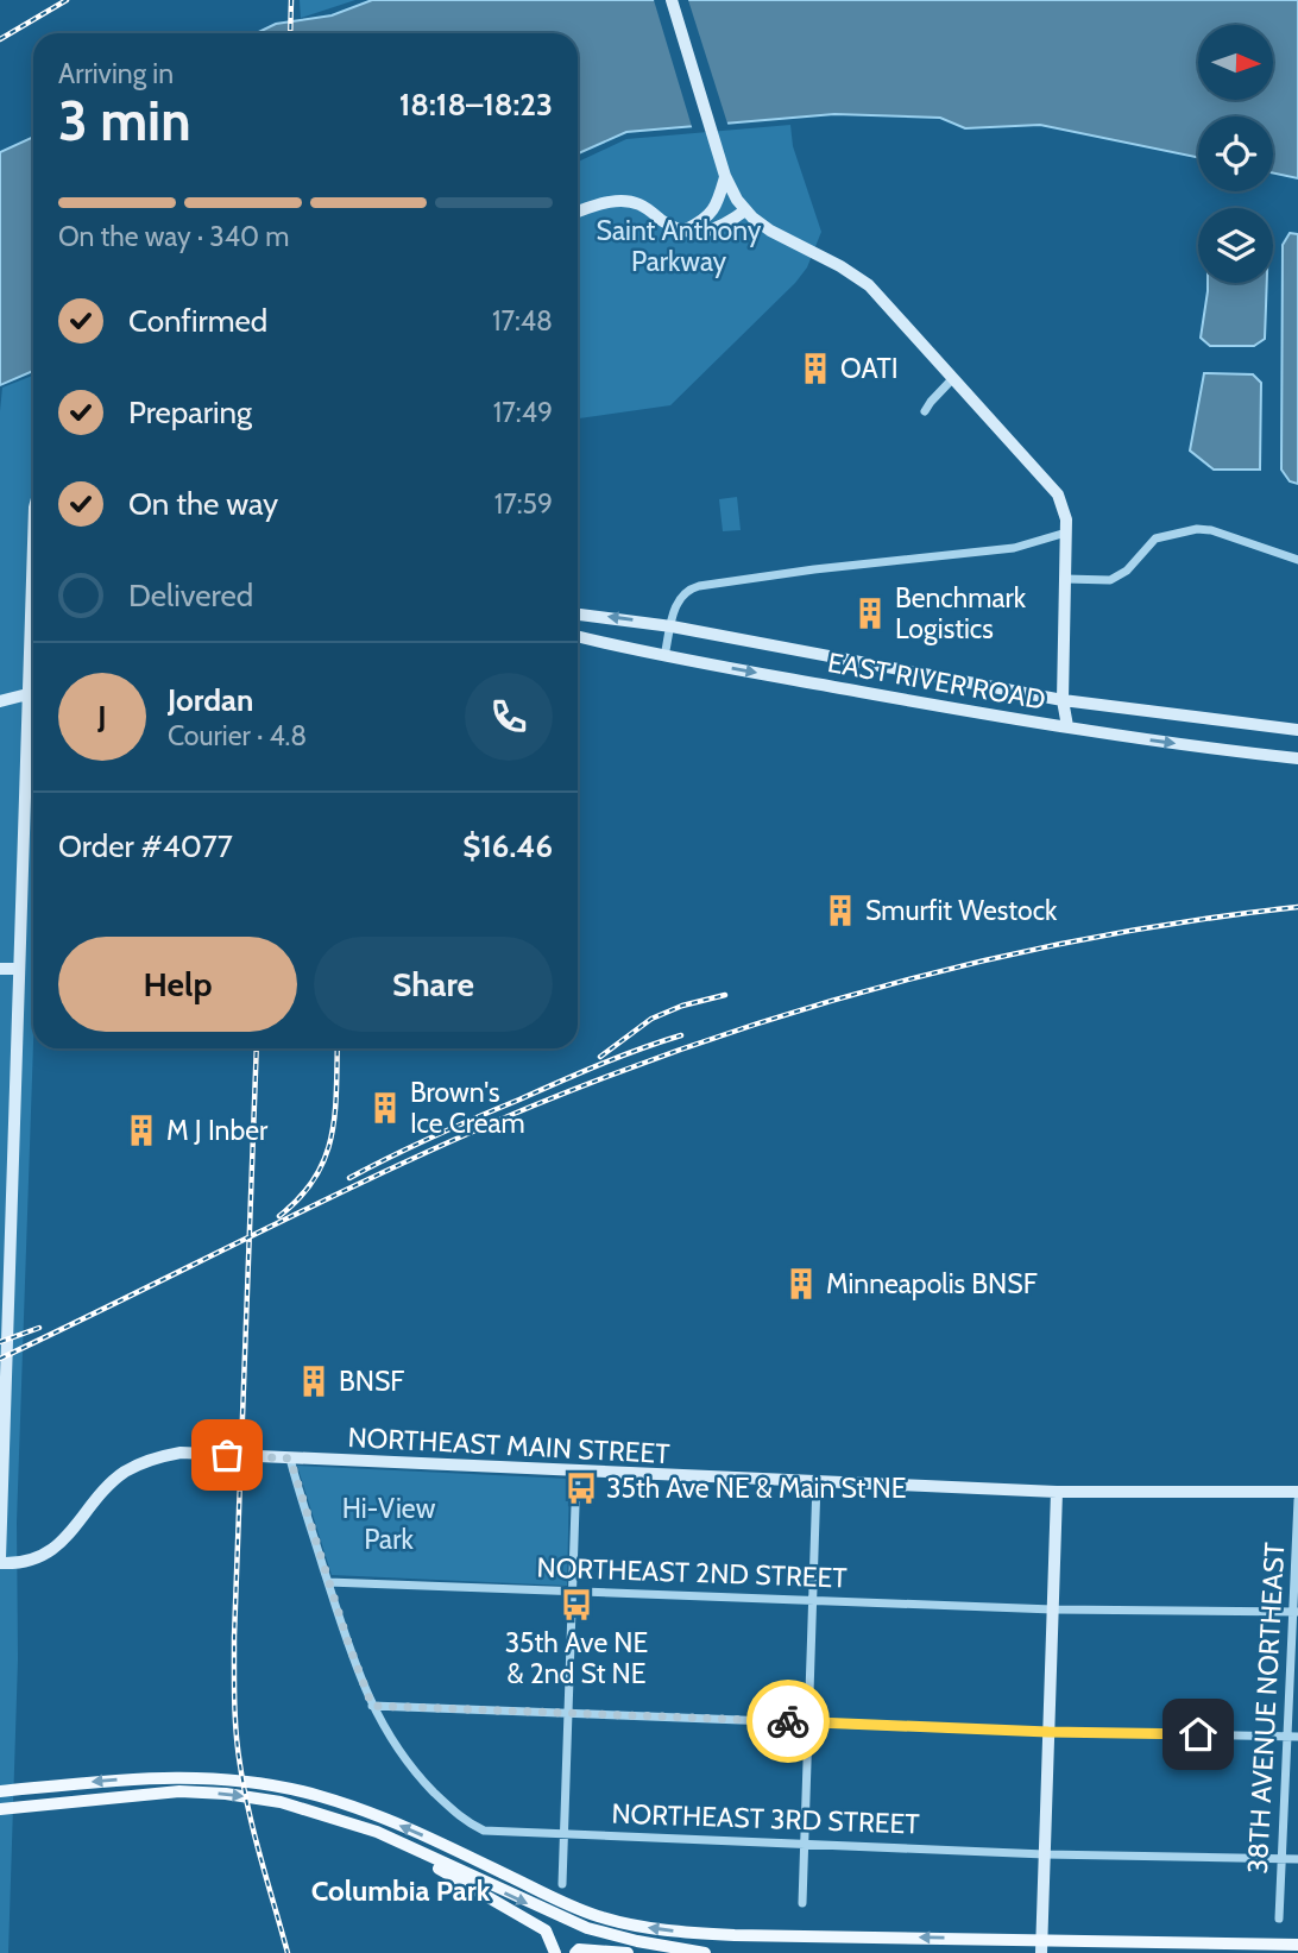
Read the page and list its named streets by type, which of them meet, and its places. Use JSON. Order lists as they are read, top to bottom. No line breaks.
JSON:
{"streets":{"street":["EAST RIVER ROAD","NORTHEAST MAIN STREET","NORTHEAST 2ND STREET","38TH AVENUE NORTHEAST","NORTHEAST 3RD STREET"]},"crossings":[["NORTHEAST 2ND STREET","38TH AVENUE NORTHEAST"],["38TH AVENUE NORTHEAST","NORTHEAST 3RD STREET"]],"districts":["Columbia Park"],"parks":["Saint Anthony Parkway","Hi-View Park"],"places":{"building":["OATI","Benchmark Logistics","Smurfit Westock","Brown's Ice Cream","M J Inber","Minneapolis BNSF","BNSF"],"bus stop":["35th Ave NE & Main St NE","35th Ave NE & 2nd St NE"]},"north":"right","page":{"heading":["3 min","Arriving in","18:18–18:23"],"panel":["Jordan","Courier · 4.8","Order #4077","$16.46"],"bar":"On the way · 340 m","list":[["Confirmed","17:48"],["Preparing","17:49"],["On the way","17:59"],"Delivered"],"round":"J","buttons":["Help","Share"]}}
